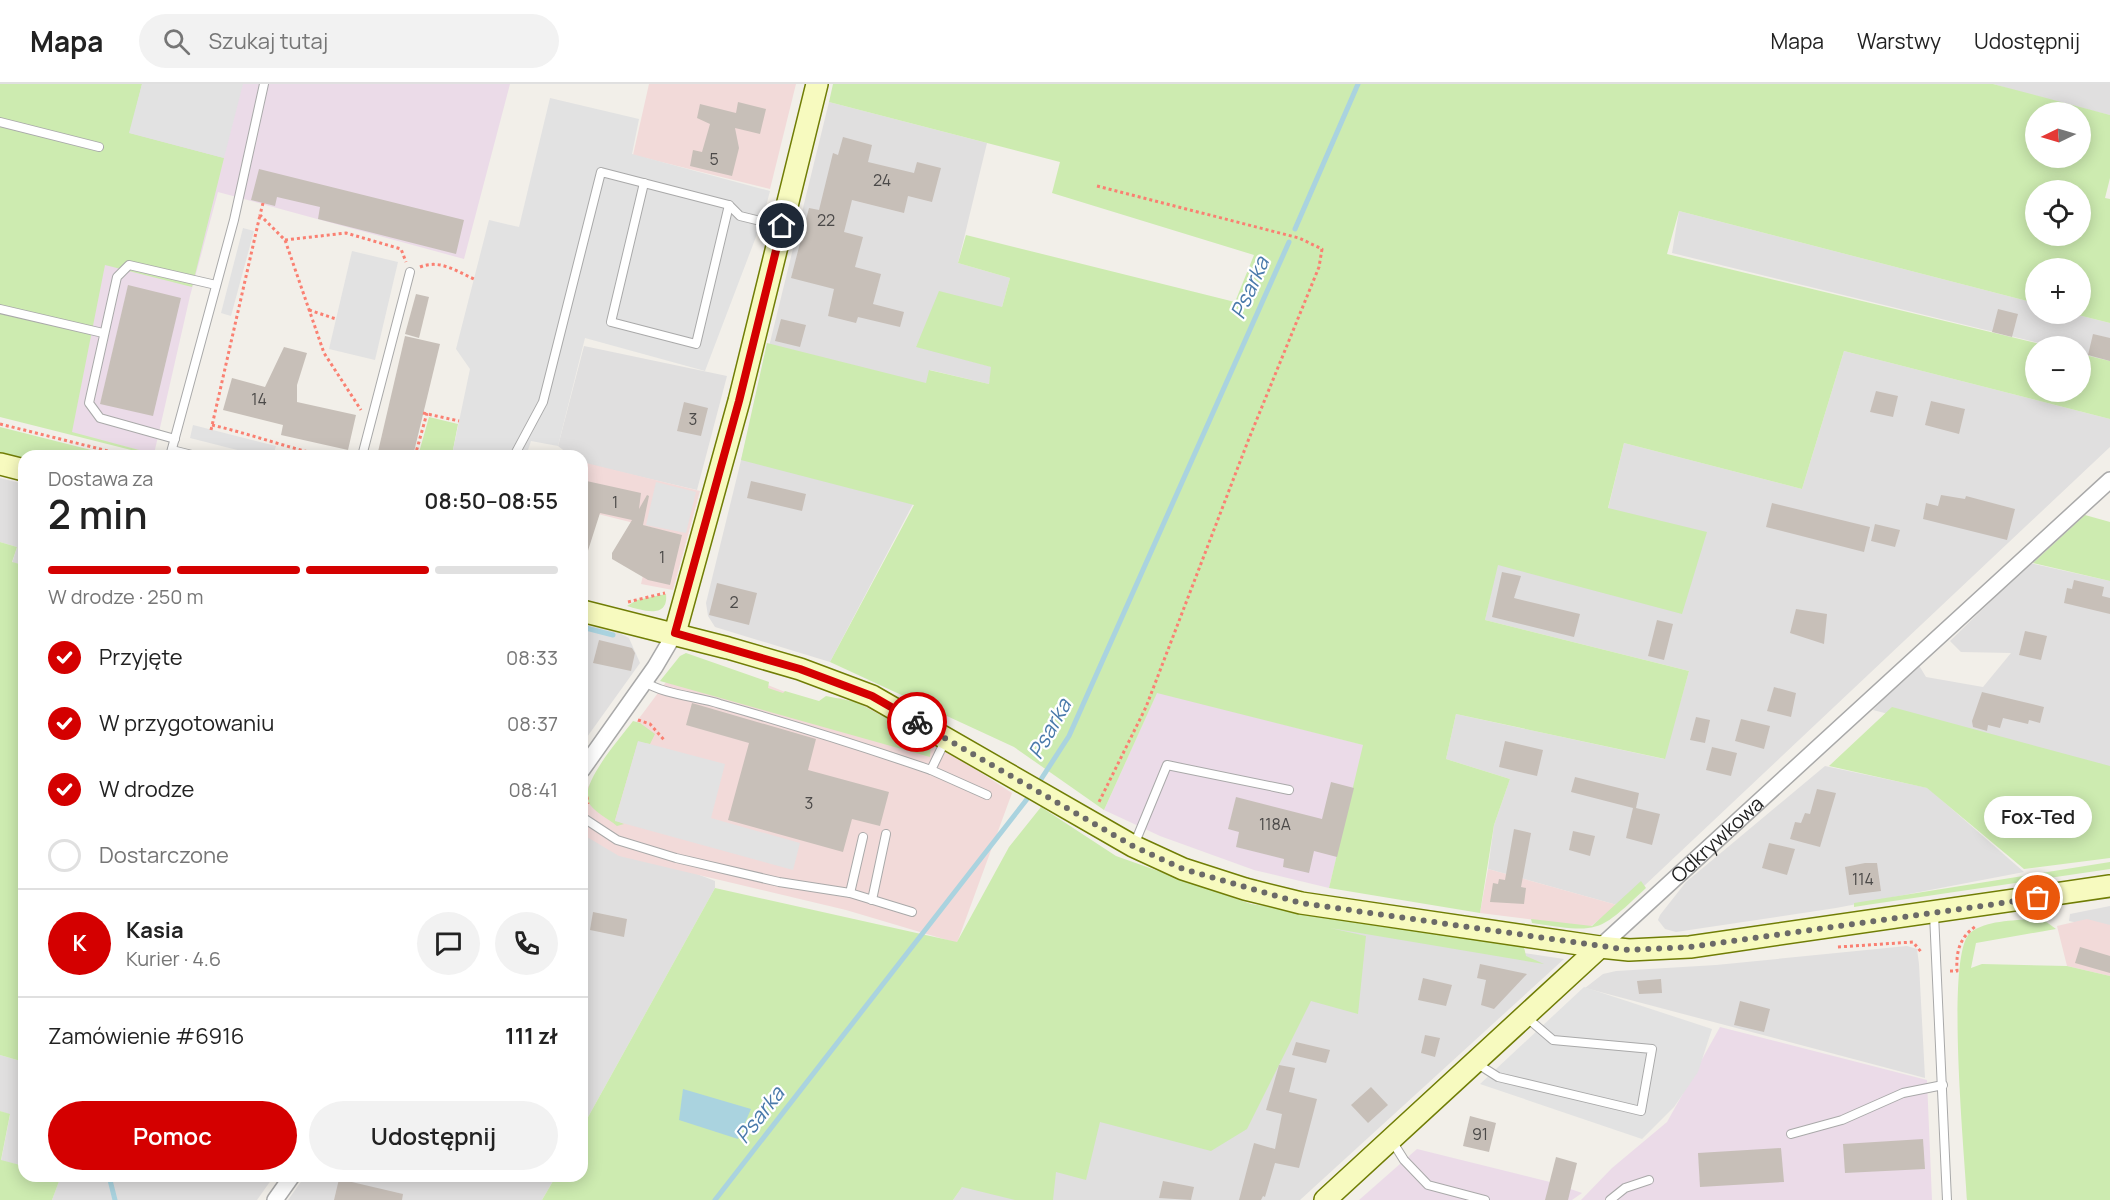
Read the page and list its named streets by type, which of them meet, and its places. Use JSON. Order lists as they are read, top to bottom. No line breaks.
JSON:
{"streets":{"street":["Odkrywkowa"]},"water":["Psarka"],"places":["Fox-Ted"],"house_numbers":["5","24","22","14","3","1","1","2","3","118A","114","91"],"north":"left","page":{"header":"Mapa","search":"Szukaj tutaj","nav":["Mapa","Warstwy","Udostępnij"],"map_buttons":["+","−"],"heading":["2 min","Dostawa za","08:50–08:55"],"panel":["Kasia","Kurier · 4.6","Zamówienie #6916","111 zł"],"bar":"W drodze · 250 m","list":[["Przyjęte","08:33"],["W przygotowaniu","08:37"],["W drodze","08:41"],"Dostarczone"],"bubble":"Fox-Ted","round":"K","buttons":["Pomoc","Udostępnij"]}}
